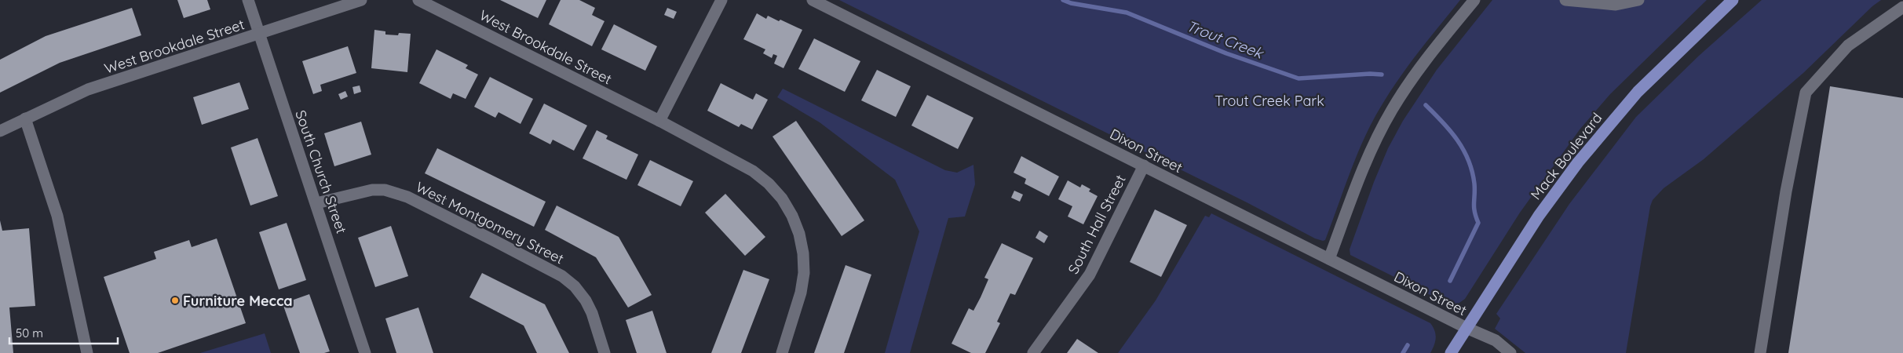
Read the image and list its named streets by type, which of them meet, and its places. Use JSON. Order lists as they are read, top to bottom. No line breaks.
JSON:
{"streets":{"main road":["Mack Boulevard"],"street":["West Brookdale Street","Dixon Street","South Church Street","West Montgomery Street","South Hall Street"]},"crossings":[["West Brookdale Street","South Church Street"],["Dixon Street","Mack Boulevard"],["Dixon Street","South Hall Street"],["South Church Street","West Montgomery Street"]],"water":["Trout Creek"],"parks":["Trout Creek Park"],"places":["Furniture Mecca"],"scale_bar":"50 m"}
